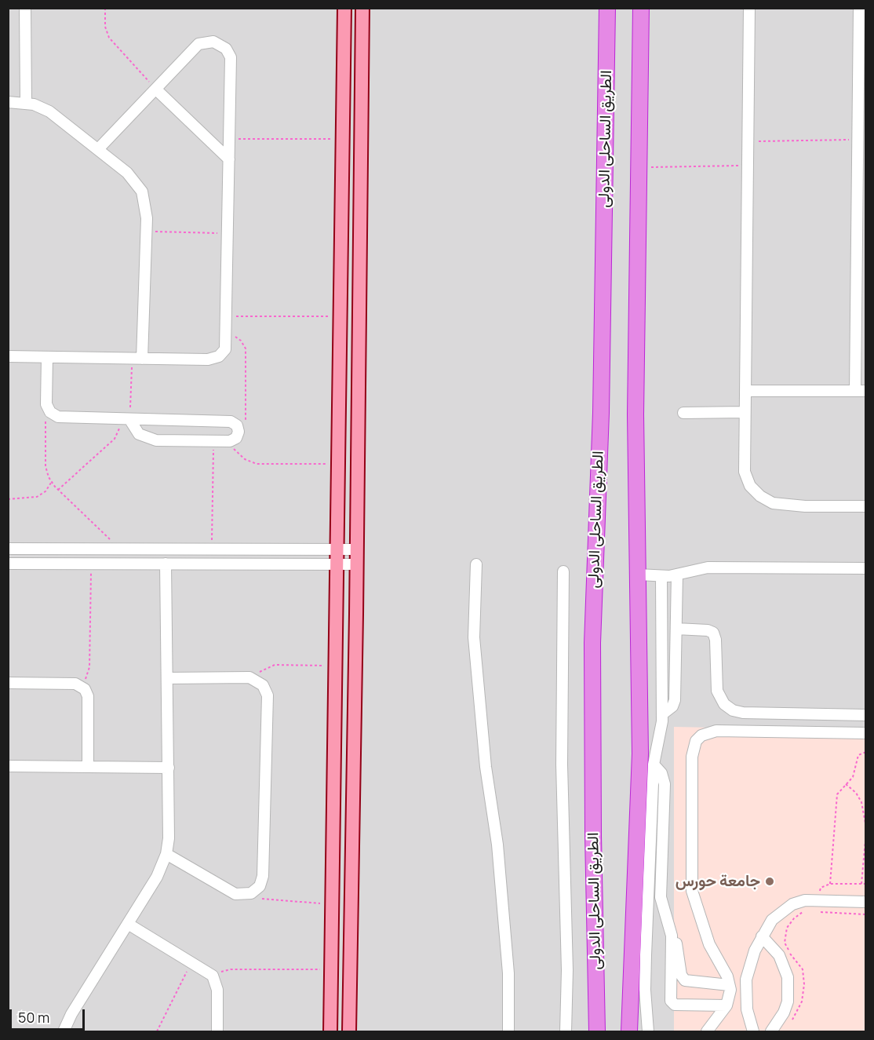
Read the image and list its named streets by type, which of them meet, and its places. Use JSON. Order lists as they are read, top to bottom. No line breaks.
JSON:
{"streets":{"highway":["الطريق الساحلى الدولى"]},"places":["جامعة حورس"],"scale_bar":"50 m"}
